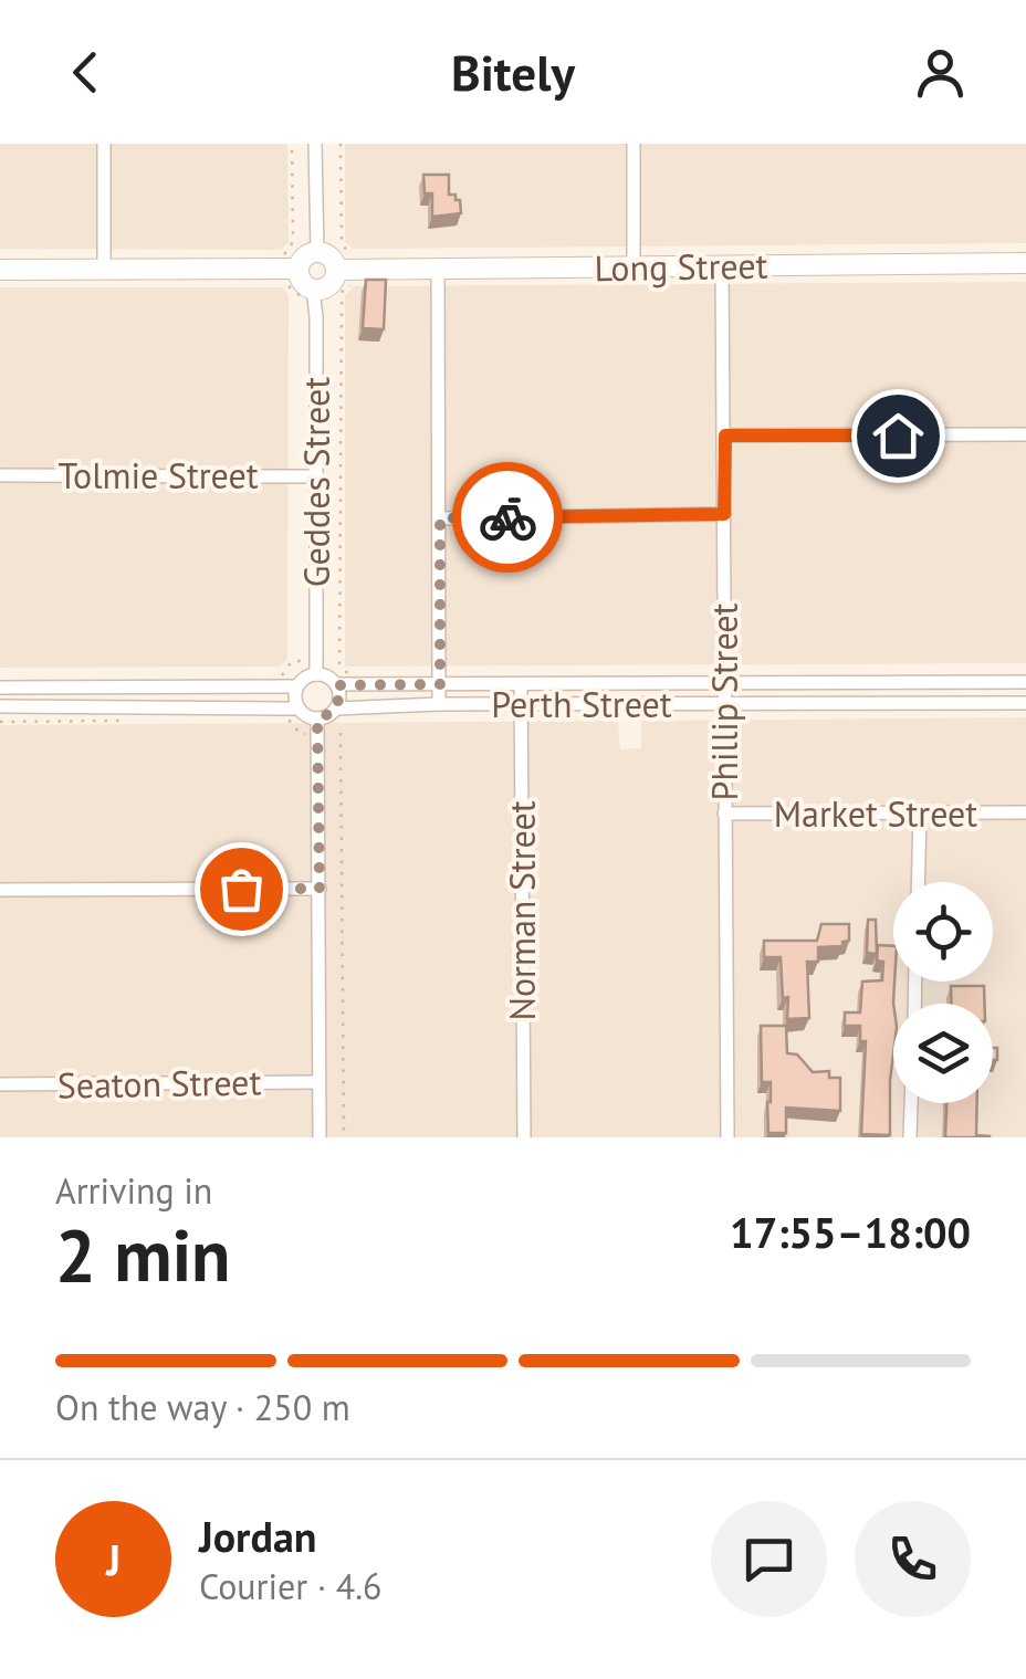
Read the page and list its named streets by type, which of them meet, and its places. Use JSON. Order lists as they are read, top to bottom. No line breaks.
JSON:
{"streets":{"street":["Long Street","Tolmie Street","Geddes Street","Phillip Street","Perth Street","Market Street","Norman Street","Seaton Street"]},"crossings":[["Long Street","Geddes Street"],["Long Street","Phillip Street"],["Tolmie Street","Geddes Street"],["Geddes Street","Perth Street"],["Phillip Street","Perth Street"],["Phillip Street","Market Street"],["Perth Street","Norman Street"]],"page":{"header":"Bitely","heading":["2 min","Arriving in","17:55–18:00"],"panel":["Jordan","Courier · 4.6"],"bar":"On the way · 250 m","round":"J"}}
